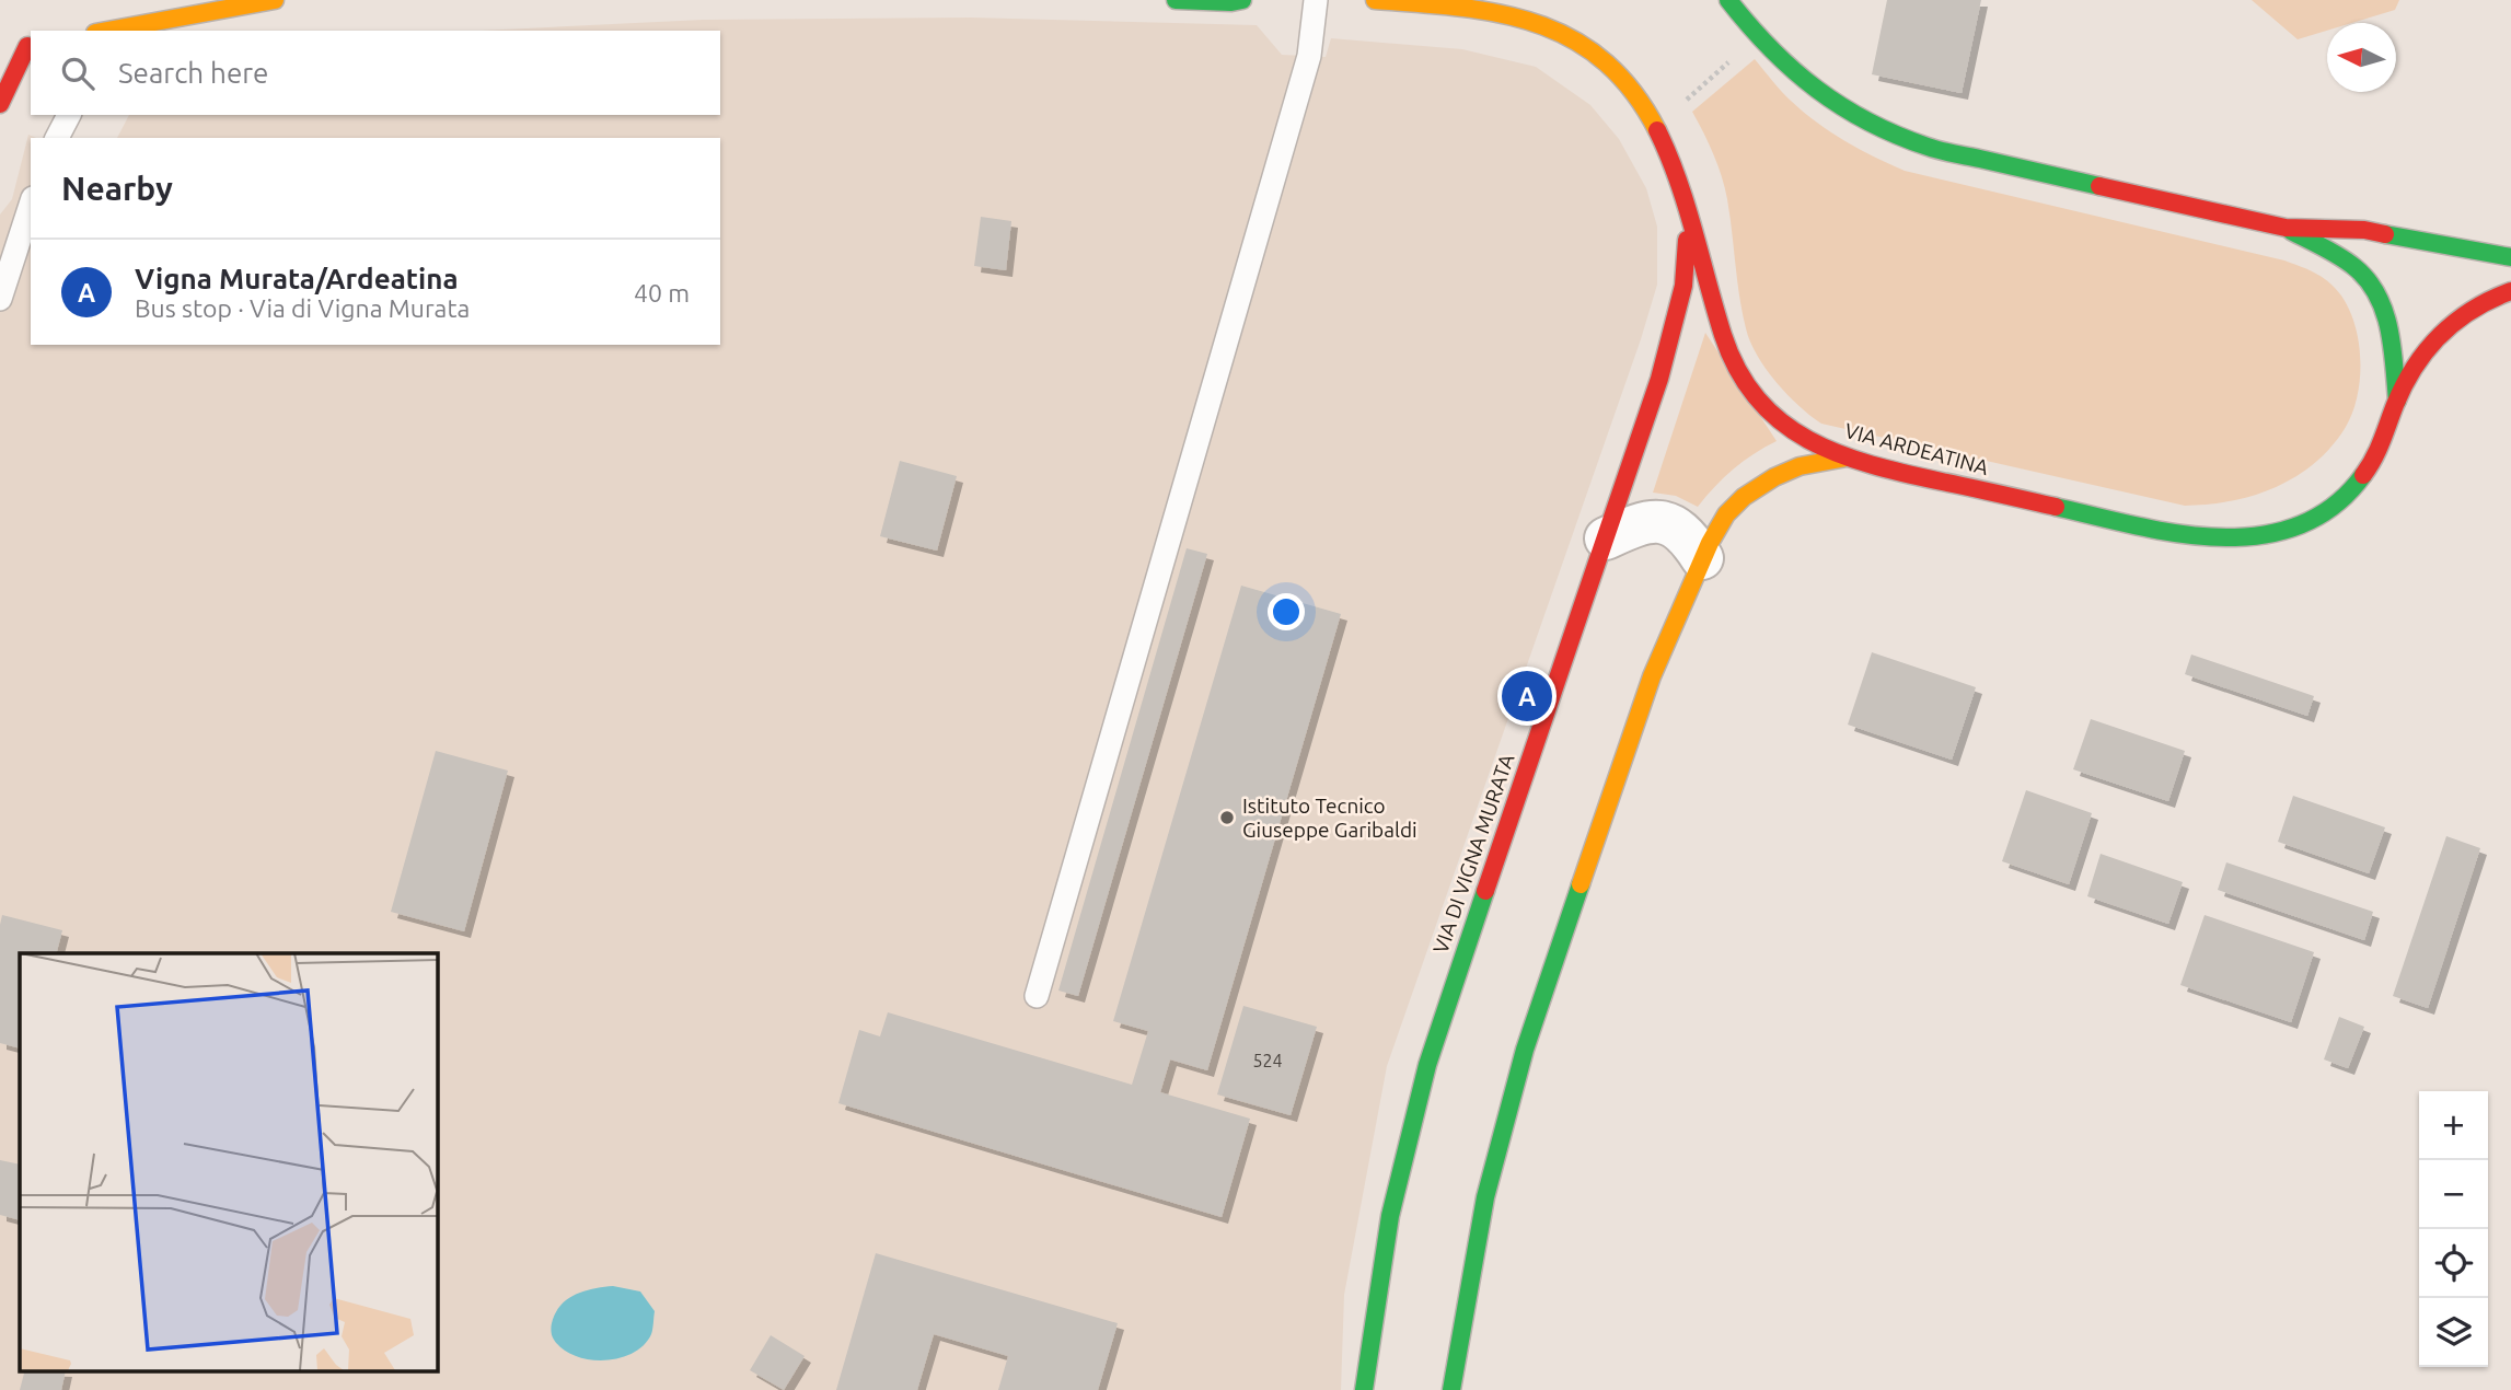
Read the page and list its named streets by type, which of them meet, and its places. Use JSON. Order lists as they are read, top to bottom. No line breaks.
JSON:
{"streets":{"main road":["VIA ARDEATINA","VIA DI VIGNA MURATA"]},"crossings":[["VIA ARDEATINA","VIA DI VIGNA MURATA"]],"places":["Istituto Tecnico Giuseppe Garibaldi"],"house_numbers":["524"],"north":"left","page":{"search":"Search here","heading":"Nearby","list":[{"mark":"A","name":"Vigna Murata/Ardeatina","note":"Bus stop · Via di Vigna Murata","value":"40 m"}],"pins":"A","map_buttons":["+","−"]}}
